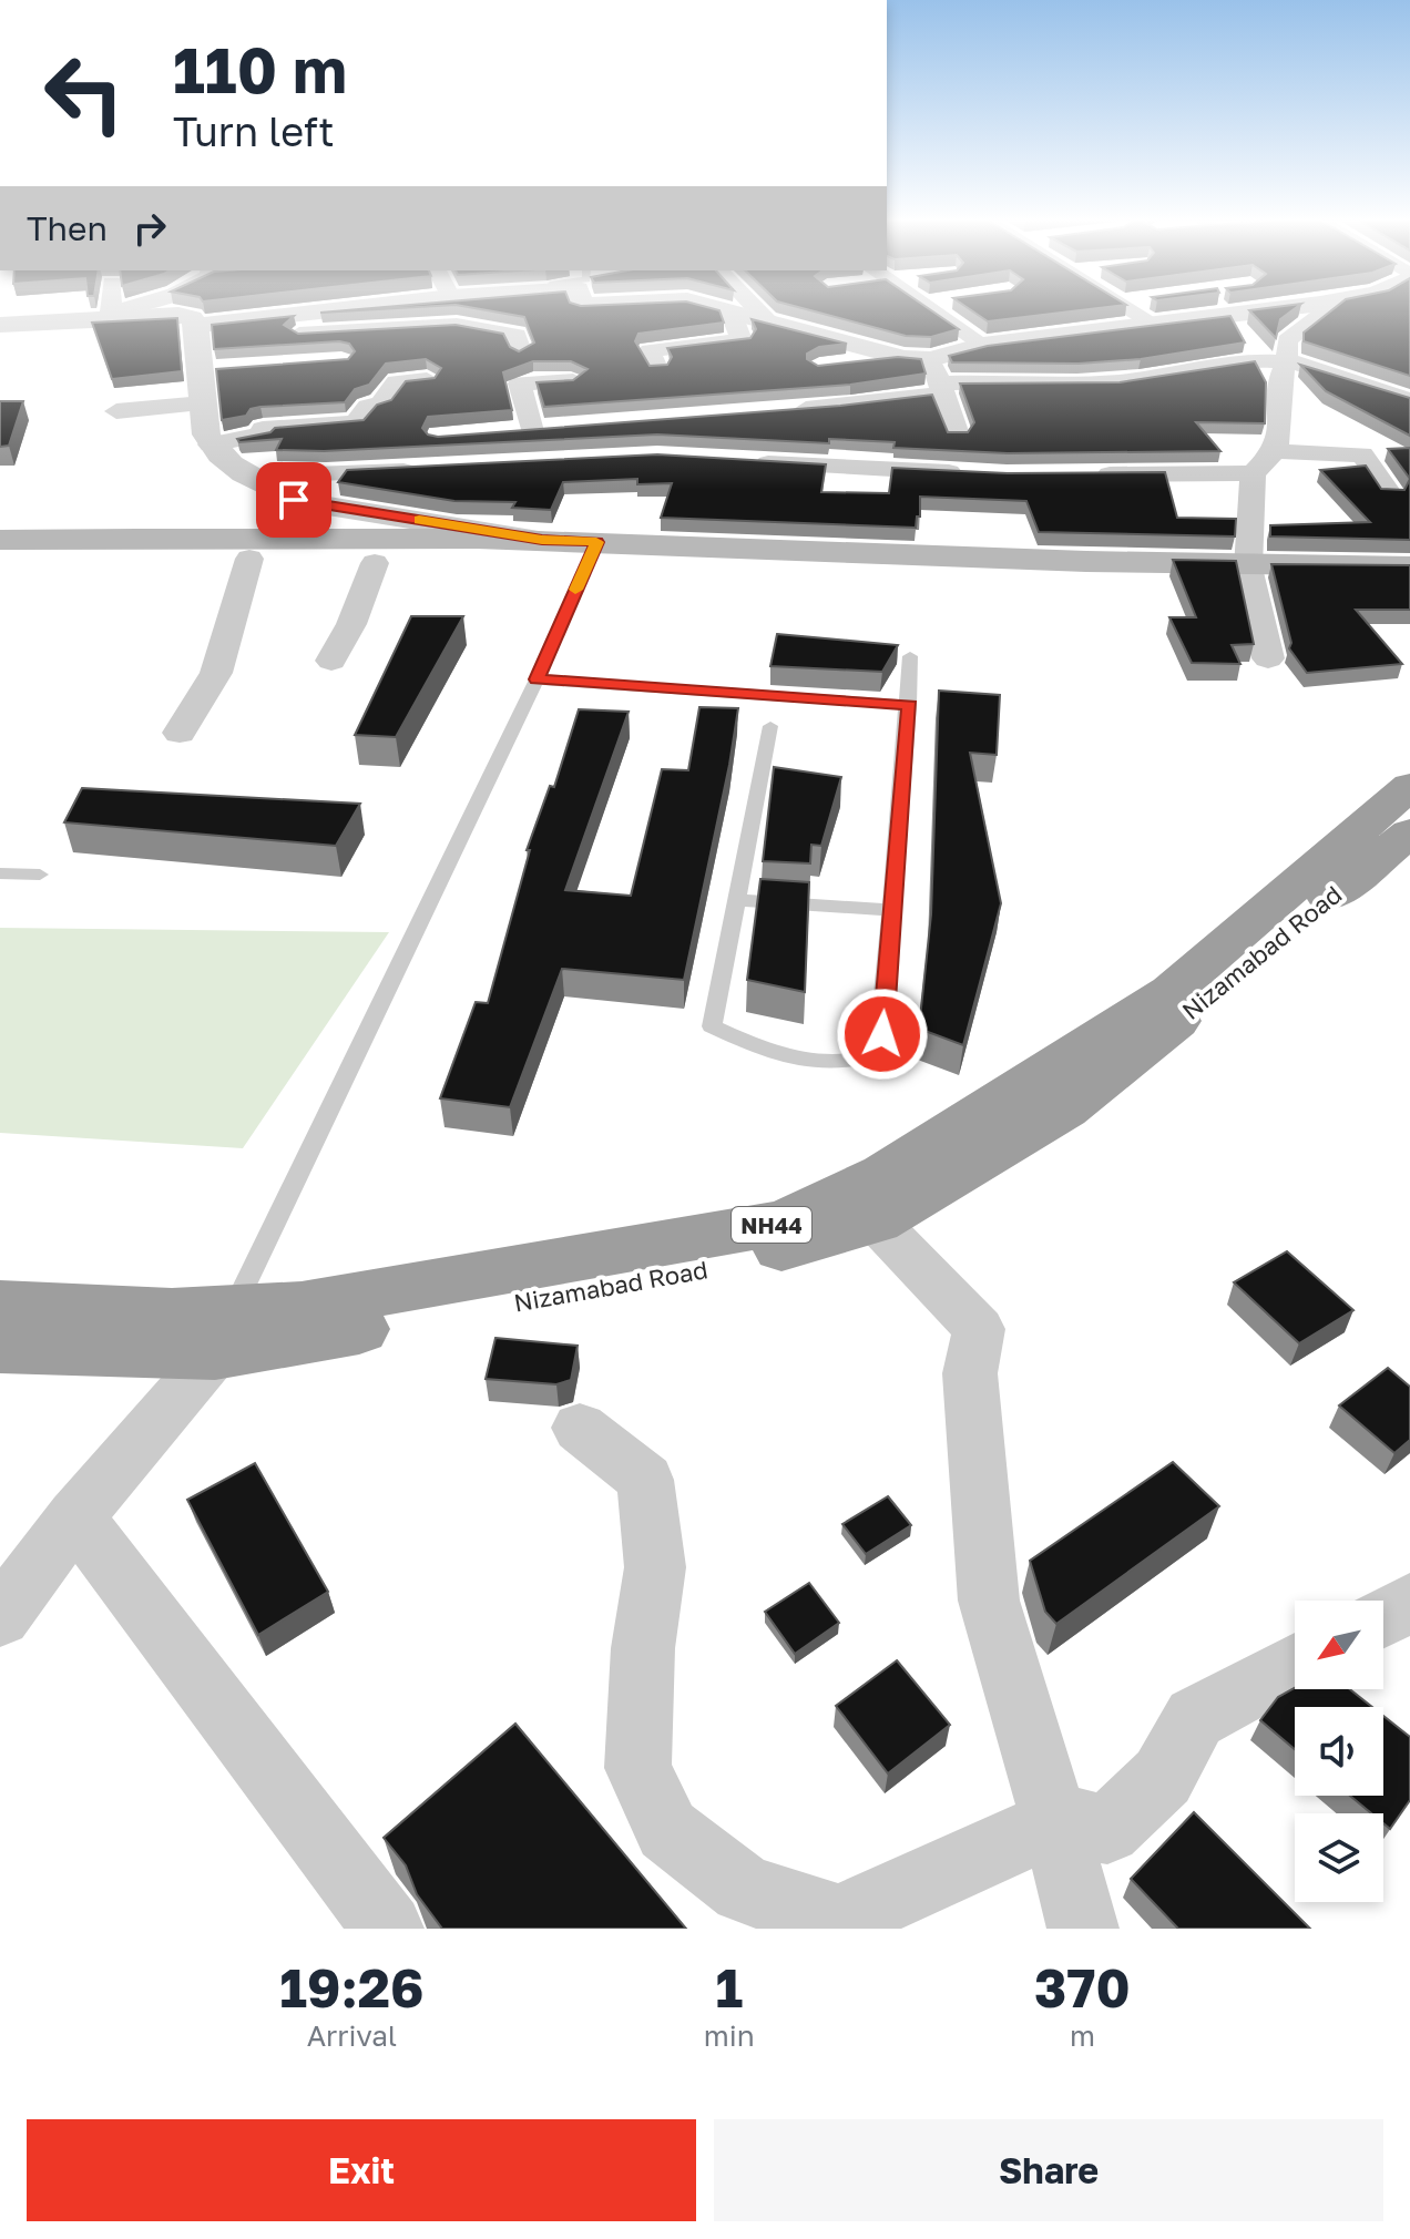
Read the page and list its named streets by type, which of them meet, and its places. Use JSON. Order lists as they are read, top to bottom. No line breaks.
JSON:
{"streets":{"highway":["Nizamabad Road","NH44"]},"crossings":[["Nizamabad Road","NH44"]],"north":"bottom left","page":{"turn":["110 m","Turn left"],"then":"Then","eta":["19:26","Arrival","1","min","370","m"],"buttons":["Exit","Share"]}}
